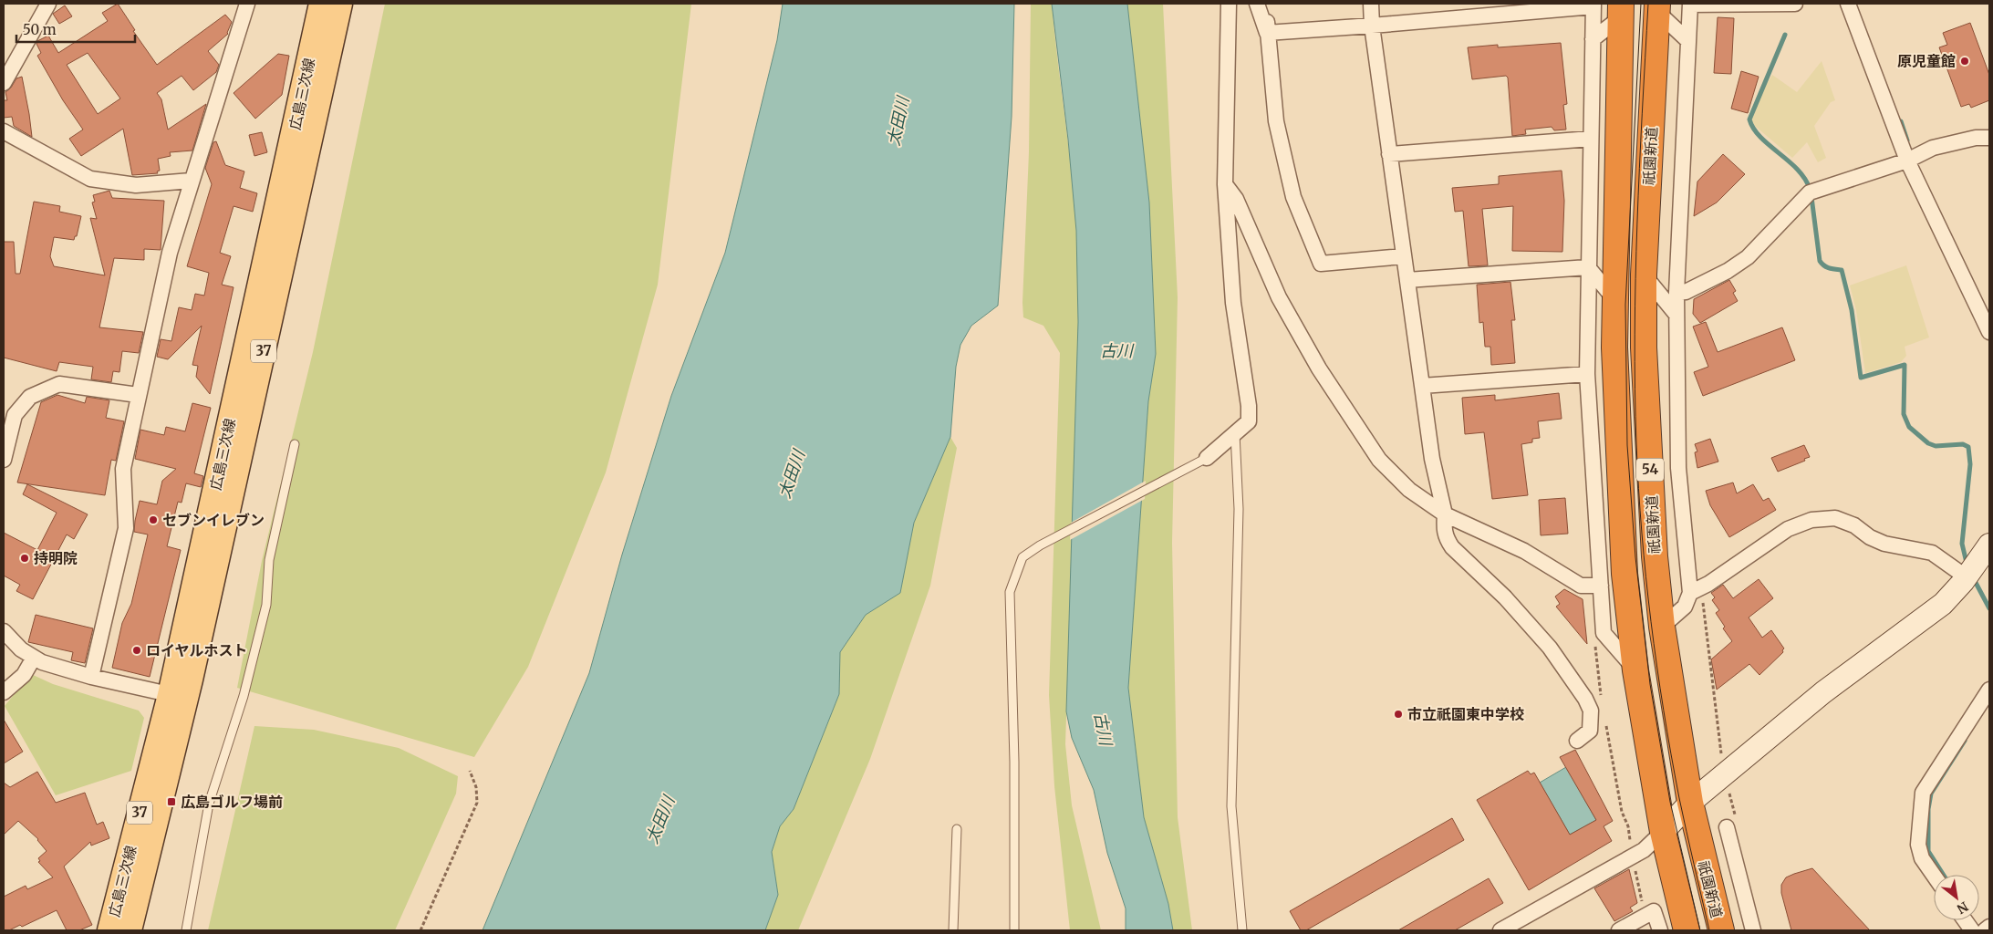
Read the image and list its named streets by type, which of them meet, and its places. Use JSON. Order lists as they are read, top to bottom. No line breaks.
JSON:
{"streets":{"highway":["祇園新道","54"],"main road":["広島三次線","37"]},"water":["太田川","古川"],"places":{"other":["原児童館","セブンイレブン","持明院","ロイヤルホスト","市立祇園東中学校"],"transit":["広島ゴルフ場前"]},"scale_bar":"50 m","north":"bottom right"}
